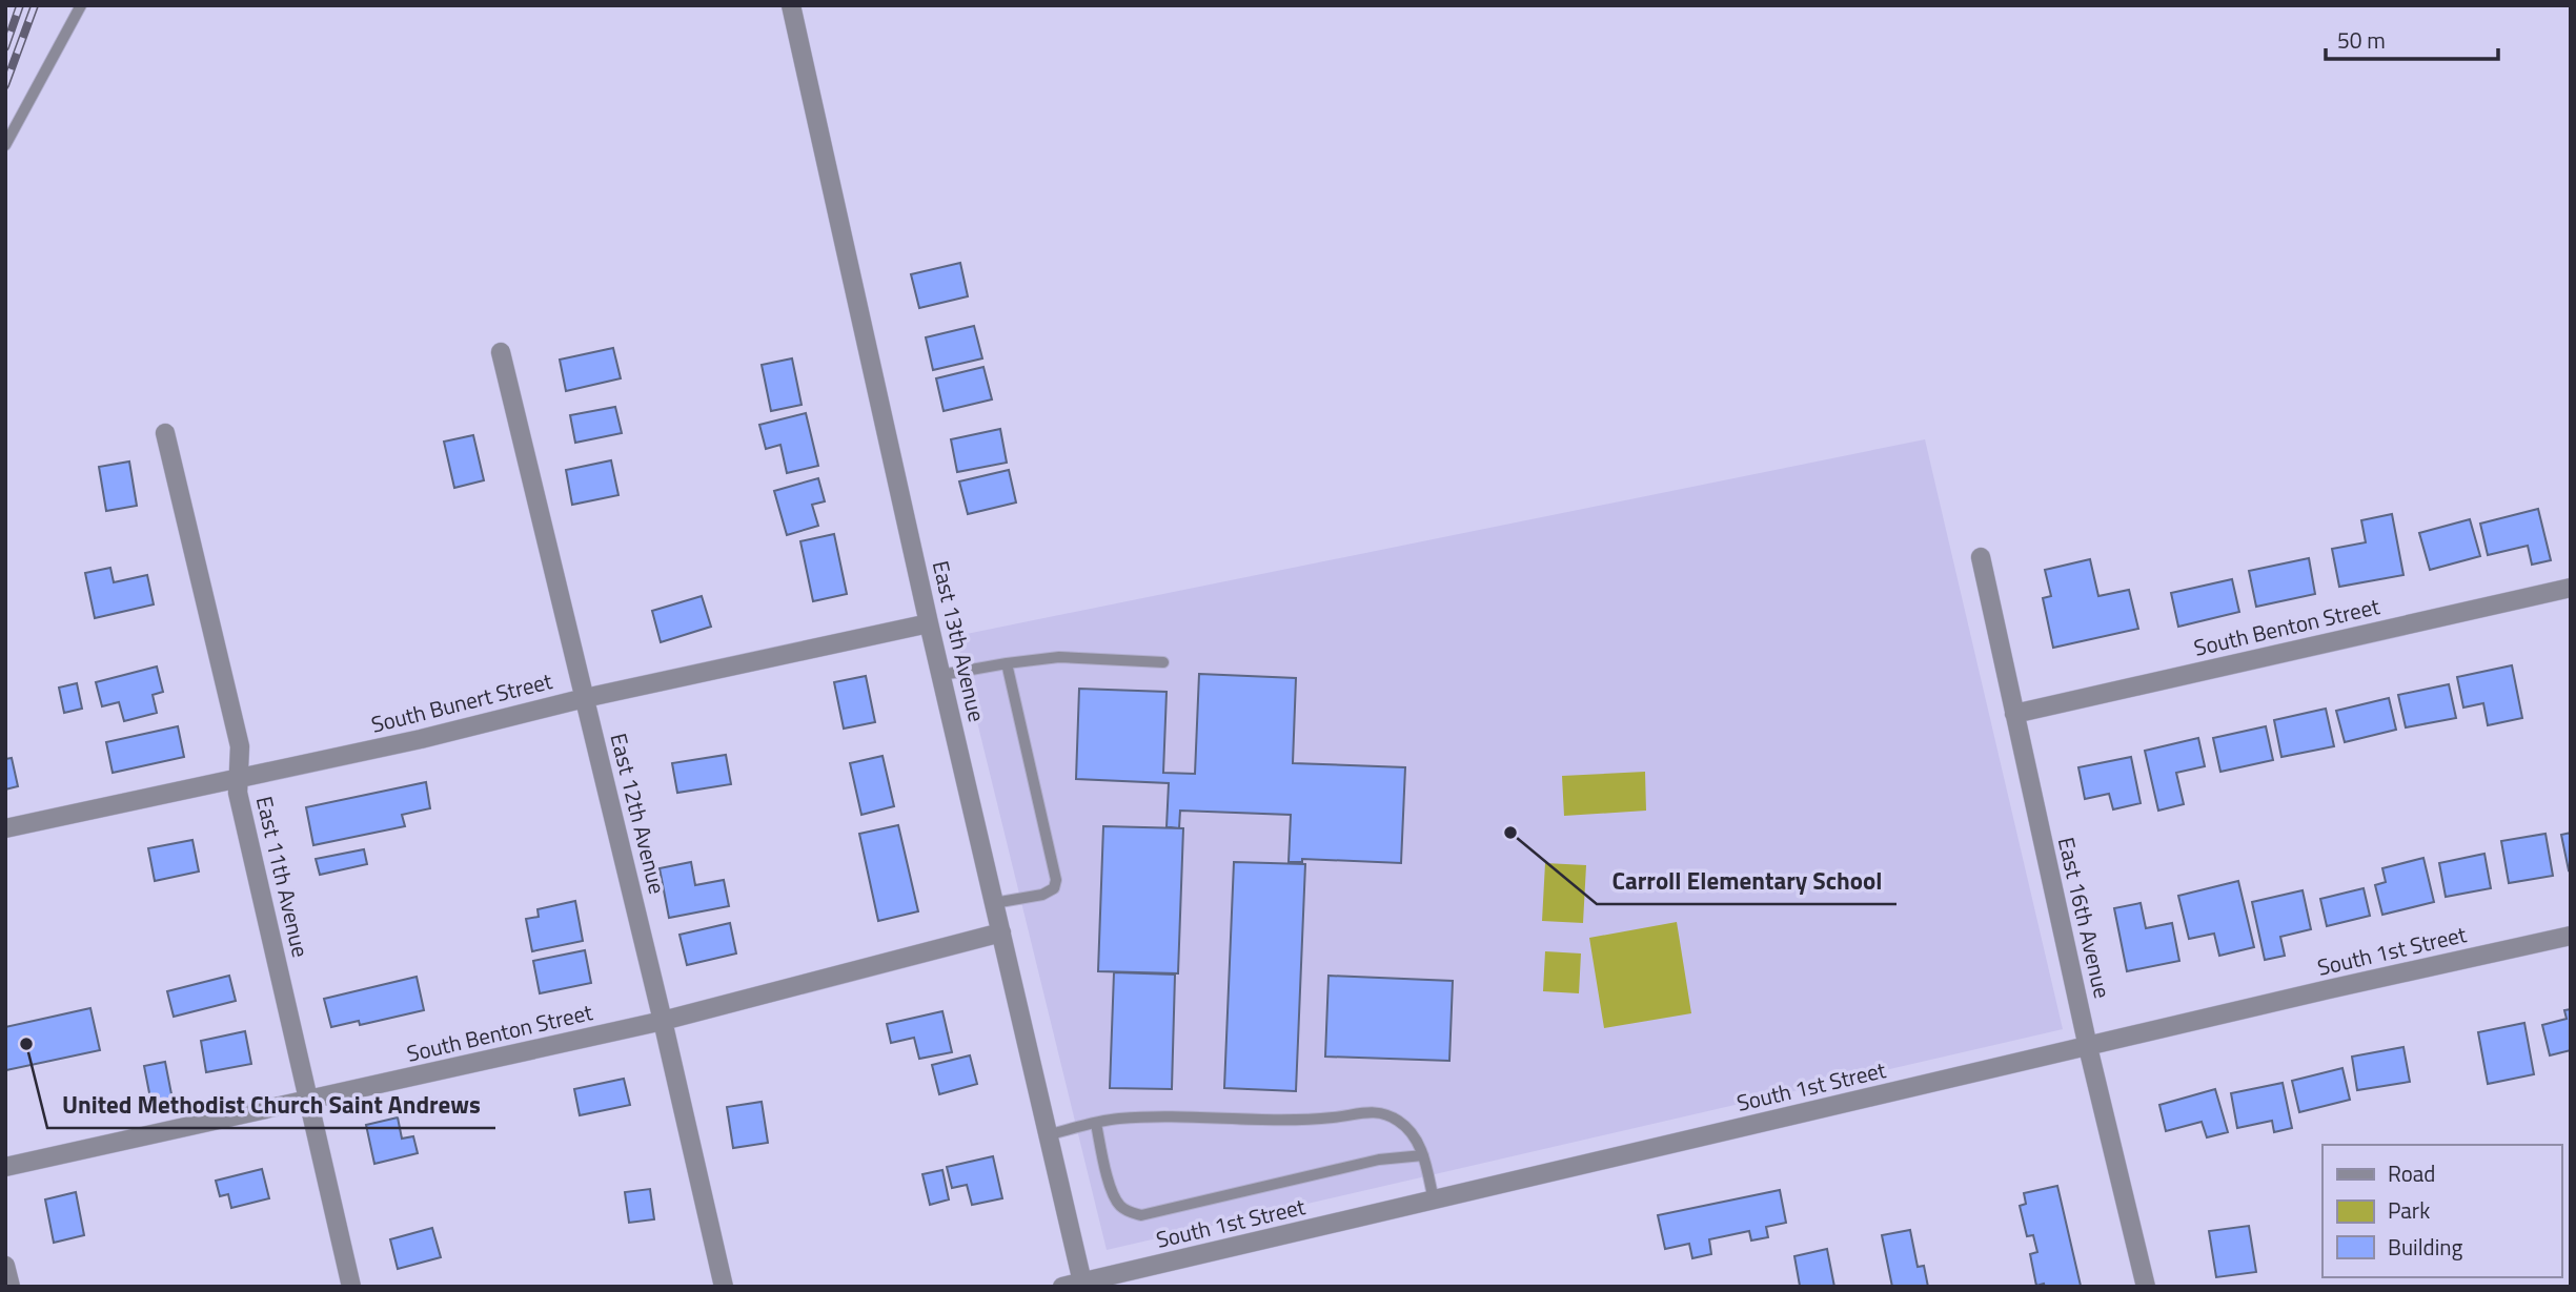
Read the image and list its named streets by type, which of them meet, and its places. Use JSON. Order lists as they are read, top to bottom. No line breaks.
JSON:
{"streets":{"street":["South Benton Street","East 13th Avenue","South Bunert Street","East 12th Avenue","East 11th Avenue","East 16th Avenue","South 1st Street"]},"crossings":[["South Benton Street","East 13th Avenue"],["South Benton Street","East 12th Avenue"],["South Benton Street","East 11th Avenue"],["South Benton Street","East 16th Avenue"],["East 13th Avenue","South Bunert Street"],["East 13th Avenue","South 1st Street"],["South Bunert Street","East 12th Avenue"],["South Bunert Street","East 11th Avenue"],["East 16th Avenue","South 1st Street"]],"places":["Carroll Elementary School","United Methodist Church Saint Andrews"],"legend":["Road","Park","Building"],"scale_bar":"50 m"}
